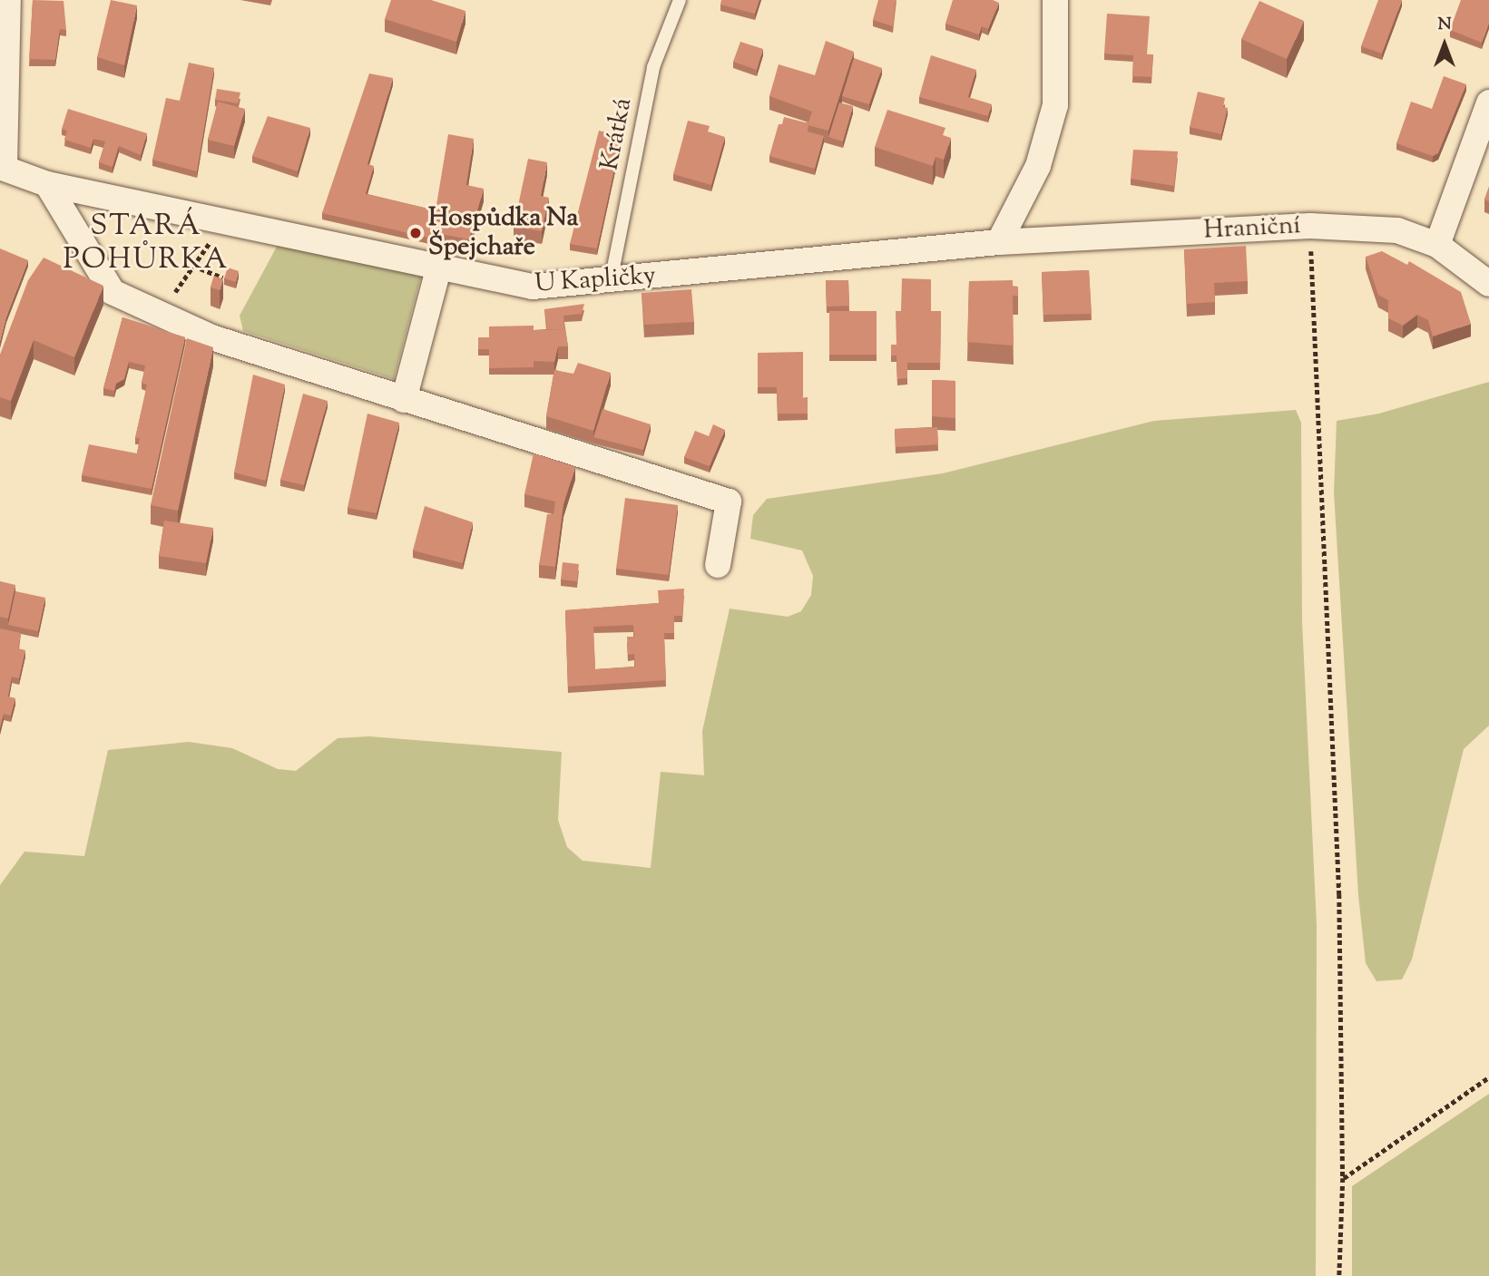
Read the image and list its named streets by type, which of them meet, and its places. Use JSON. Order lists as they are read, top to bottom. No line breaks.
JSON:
{"streets":{"street":["Hraniční","U Kapličky"],"lane":["Krátká"]},"crossings":[["Krátká","U Kapličky"],["Hraniční","U Kapličky"]],"districts":["STARÁ POHŮRKA"],"places":["Hospůdka Na Špejchaře"],"north":"top"}
